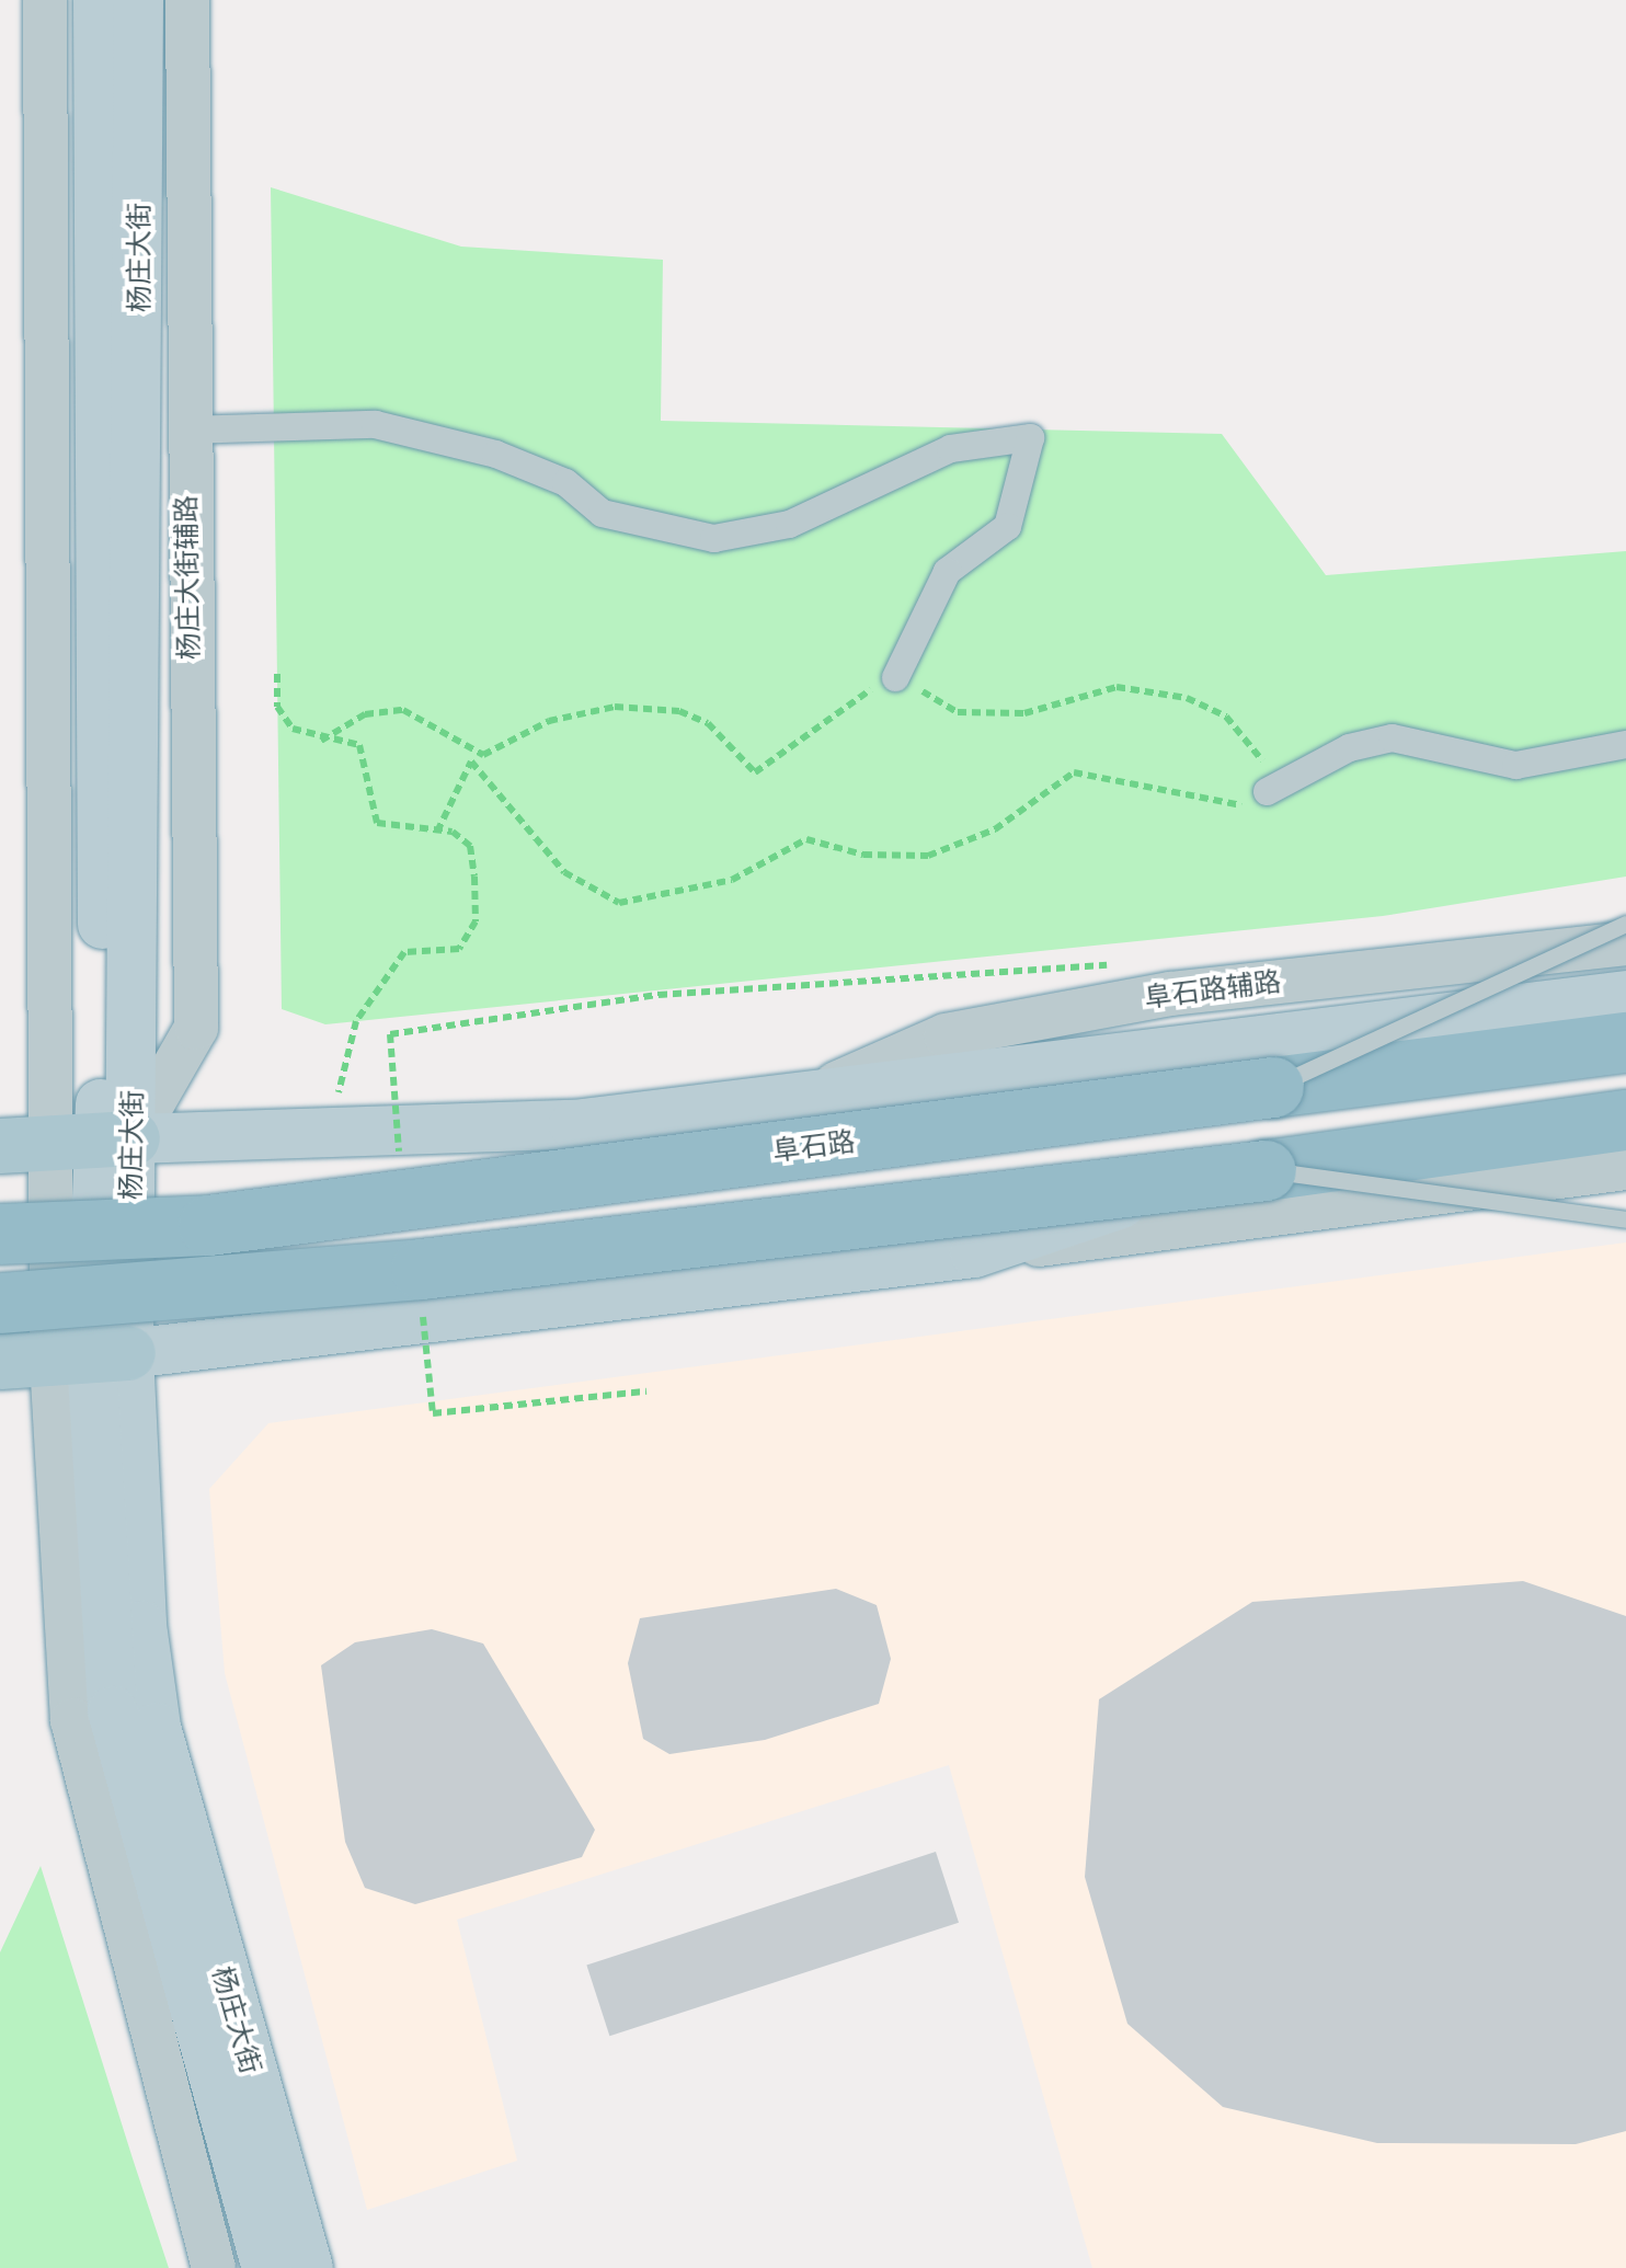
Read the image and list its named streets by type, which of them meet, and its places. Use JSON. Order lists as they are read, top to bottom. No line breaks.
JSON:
{"streets":{"highway":["阜石路"],"main road":["杨庄大街"],"street":["杨庄大街辅路","阜石路辅路"]},"crossings":[["杨庄大街","杨庄大街辅路"],["杨庄大街","阜石路"],["杨庄大街辅路","阜石路"],["阜石路辅路","阜石路"]]}
